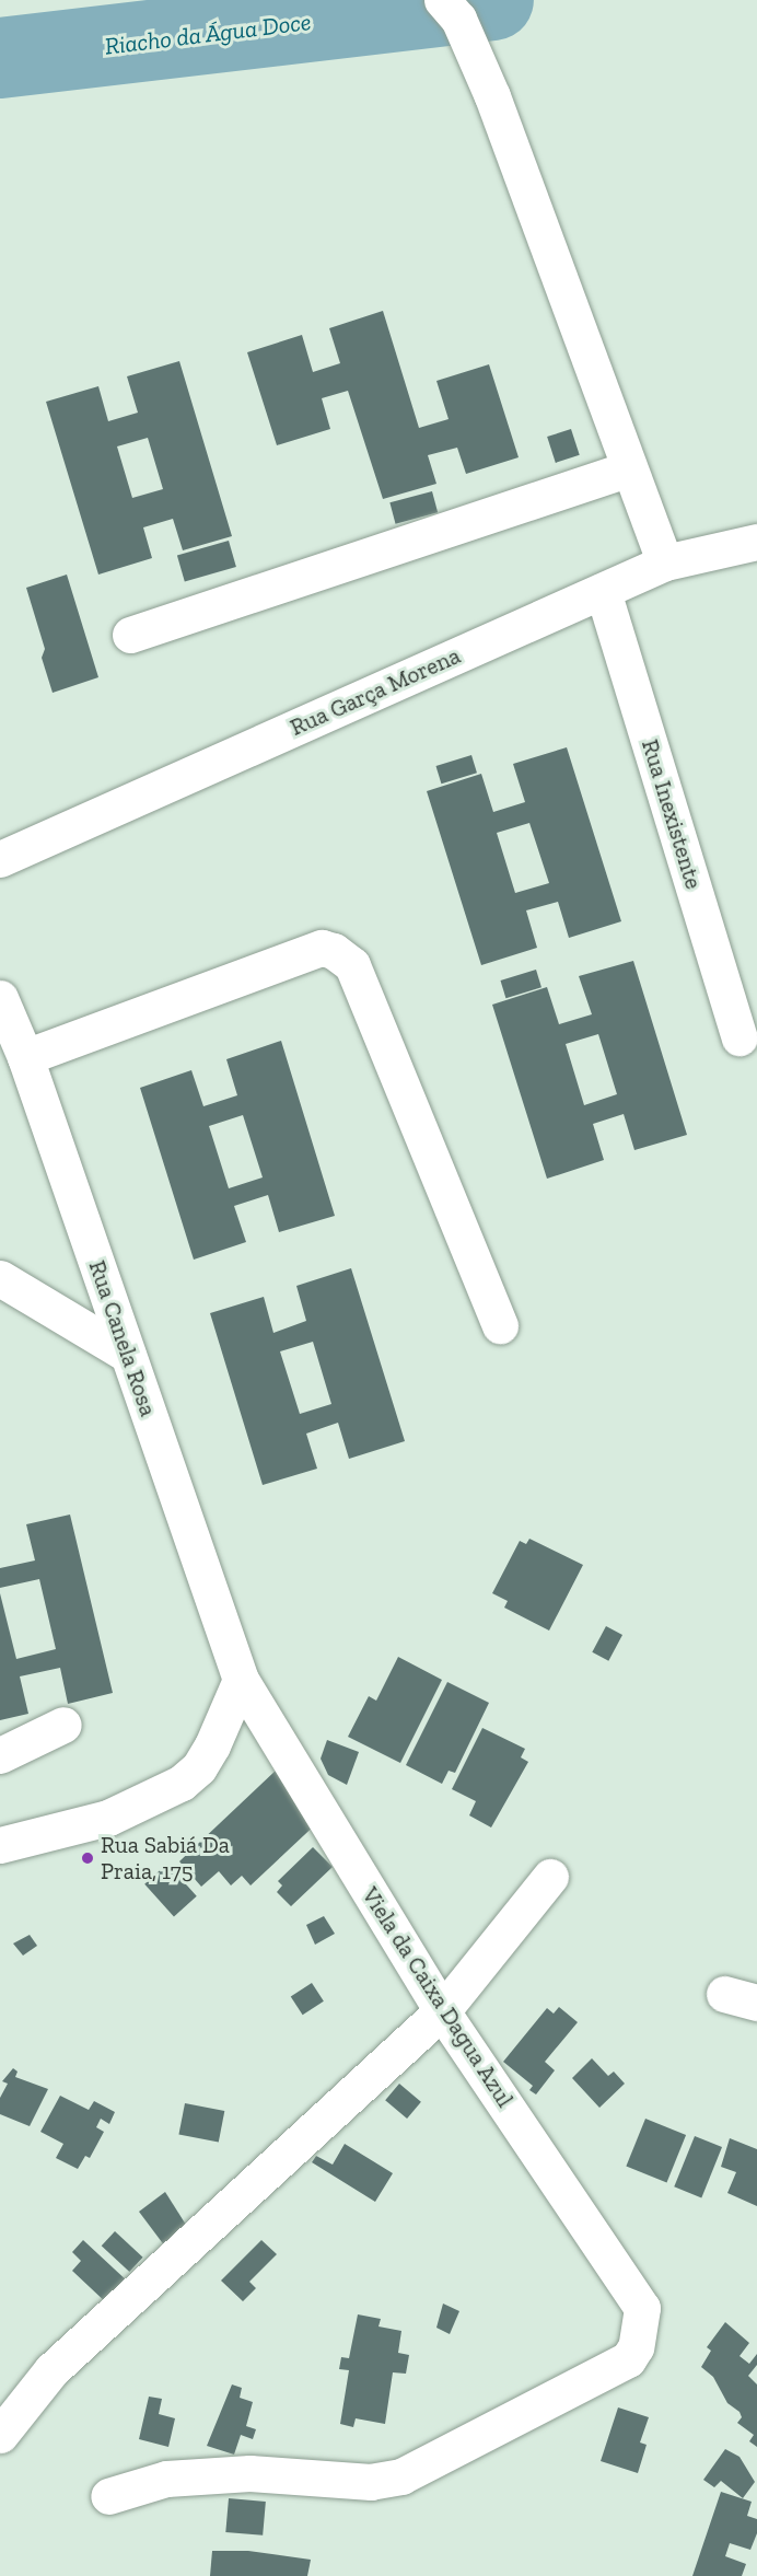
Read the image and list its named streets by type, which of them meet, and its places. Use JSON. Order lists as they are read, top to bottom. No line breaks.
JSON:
{"streets":{"street":["Rua Garça Morena","Rua Inexistente","Rua Canela Rosa","Viela da Caixa Dagua Azul"]},"crossings":[["Rua Garça Morena","Rua Inexistente"],["Rua Canela Rosa","Viela da Caixa Dagua Azul"]],"water":["Riacho da Água Doce"],"places":["Rua Sabiá Da Praia, 175"]}
